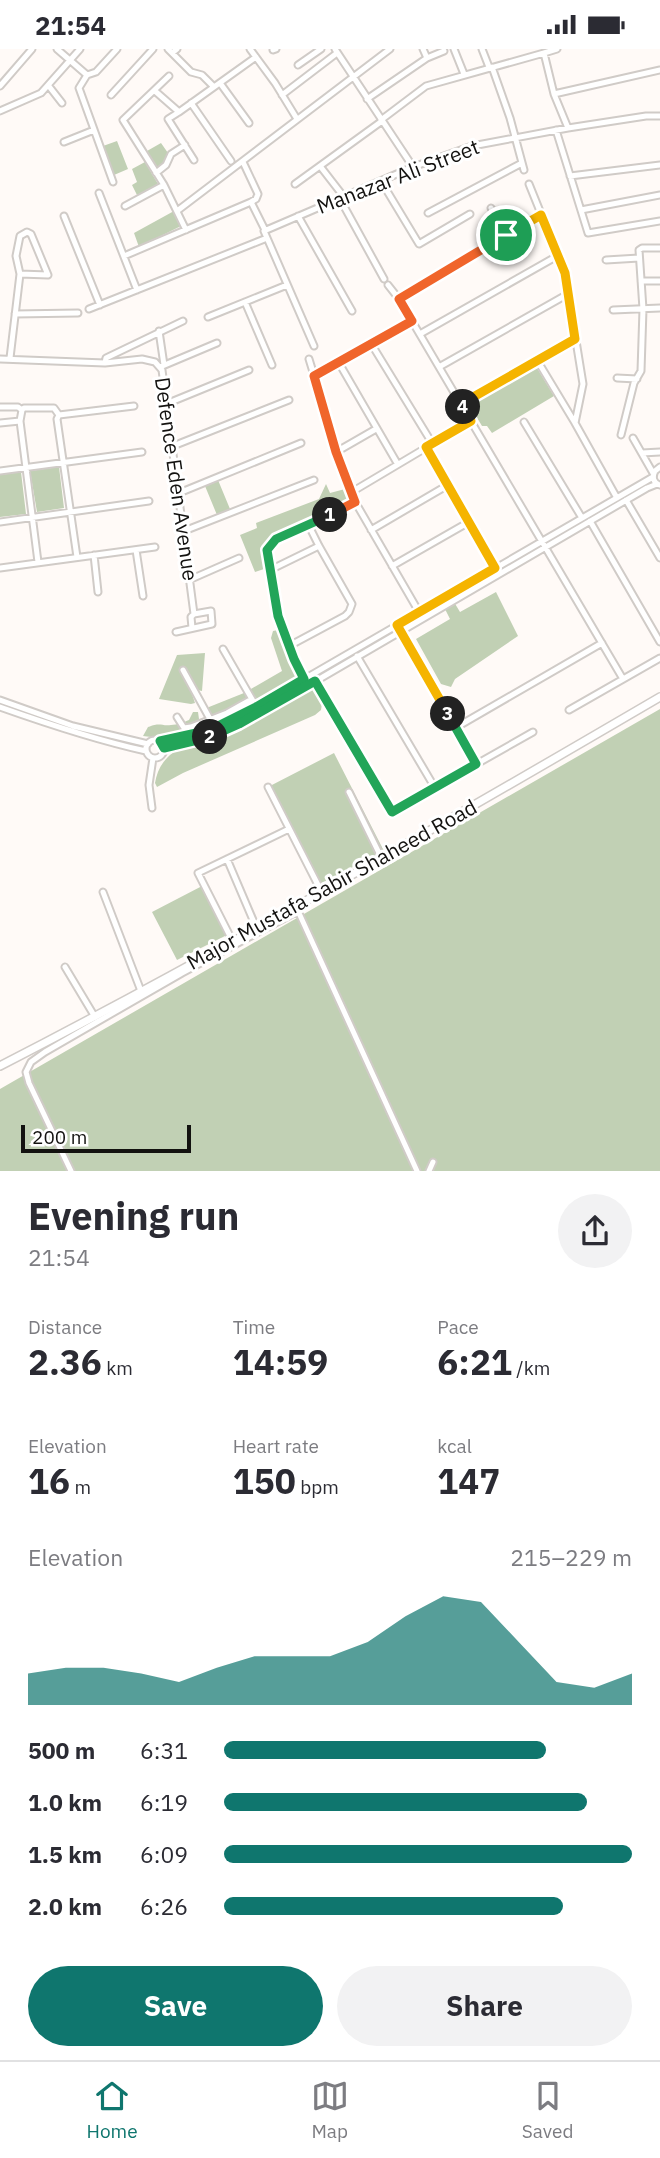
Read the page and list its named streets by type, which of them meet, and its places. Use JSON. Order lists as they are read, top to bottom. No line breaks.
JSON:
{"streets":{"street":["Manazar Ali Street","Defence Eden Avenue","Major Mustafa Sabir Shaheed Road"]},"scale_bar":"200 m","page":{"status":"21:54","pins":["4","1","3","2"],"scale":"200 m","heading":["Evening run","21:54"],"stats":[["Distance","2.36 km"],["Time","14:59"],["Pace","6:21 /km"],["Elevation","16 m"],["Heart rate","150 bpm"],["kcal","147"]],"chart":["Elevation","215–229 m"],"list":[{"name":"500 m","note":"6:31"},{"name":"1.0 km","note":"6:19"},{"name":"1.5 km","note":"6:09"},{"name":"2.0 km","note":"6:26"}],"buttons":["Save","Share"],"tabs":["Home","Map","Saved"]}}
